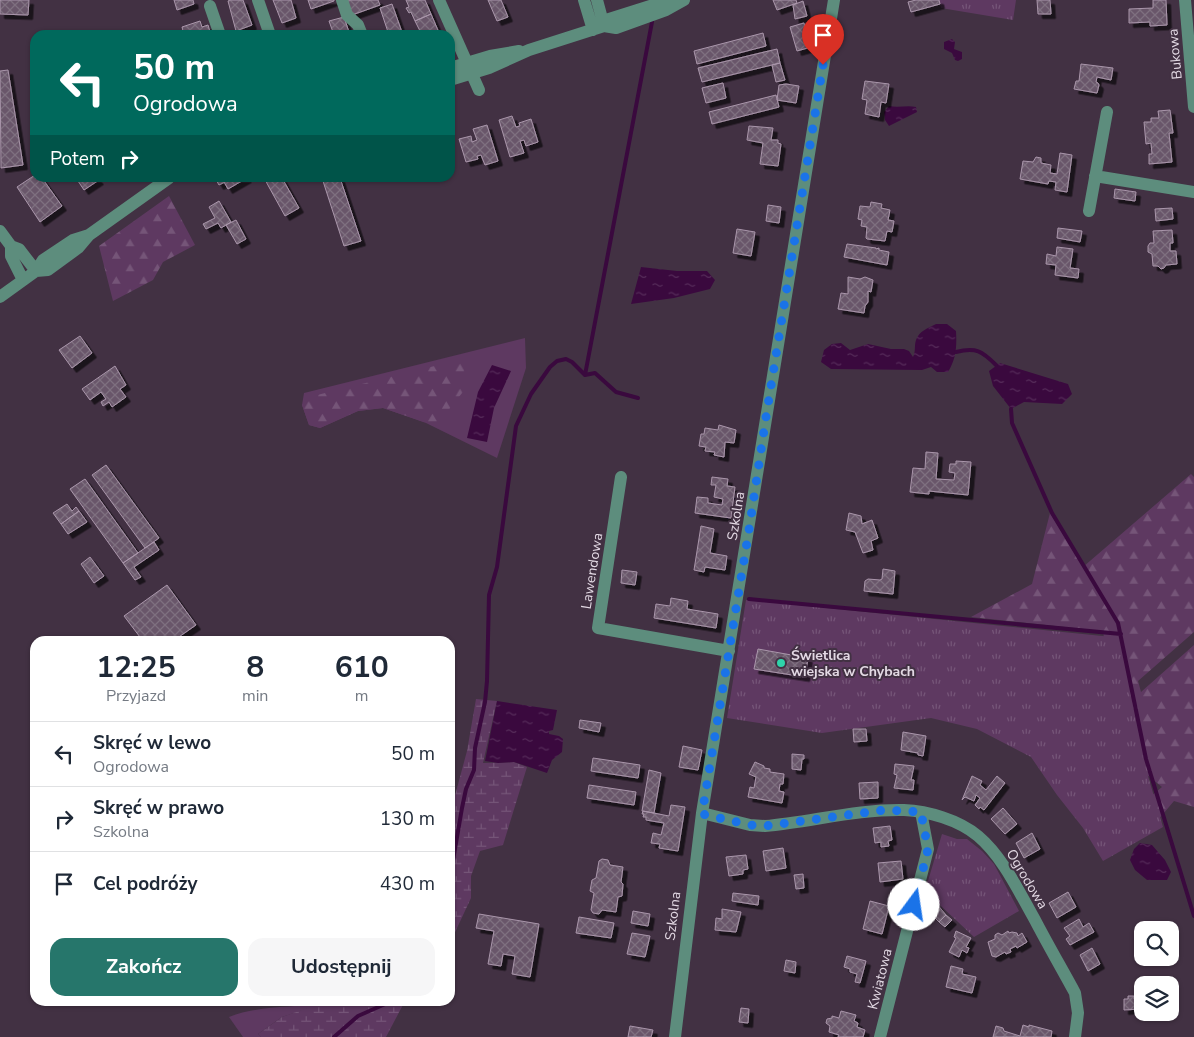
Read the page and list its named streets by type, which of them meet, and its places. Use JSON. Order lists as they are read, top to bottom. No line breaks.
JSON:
{"streets":{"street":["Bukowa","Szkolna","Lawendowa","Ogrodowa","Kwiatowa"]},"crossings":[["Szkolna","Lawendowa"],["Szkolna","Ogrodowa"],["Ogrodowa","Kwiatowa"]],"places":["Świetlica wiejska w Chybach"],"page":{"turn":["50 m","Ogrodowa"],"then":"Potem","eta":["12:25","Przyjazd","8","min","610","m"],"list":[{"name":"Skręć w lewo","note":"Ogrodowa","value":"50 m"},{"name":"Skręć w prawo","note":"Szkolna","value":"130 m"},{"name":"Cel podróży","value":"430 m"}],"buttons":["Zakończ","Udostępnij"]}}
